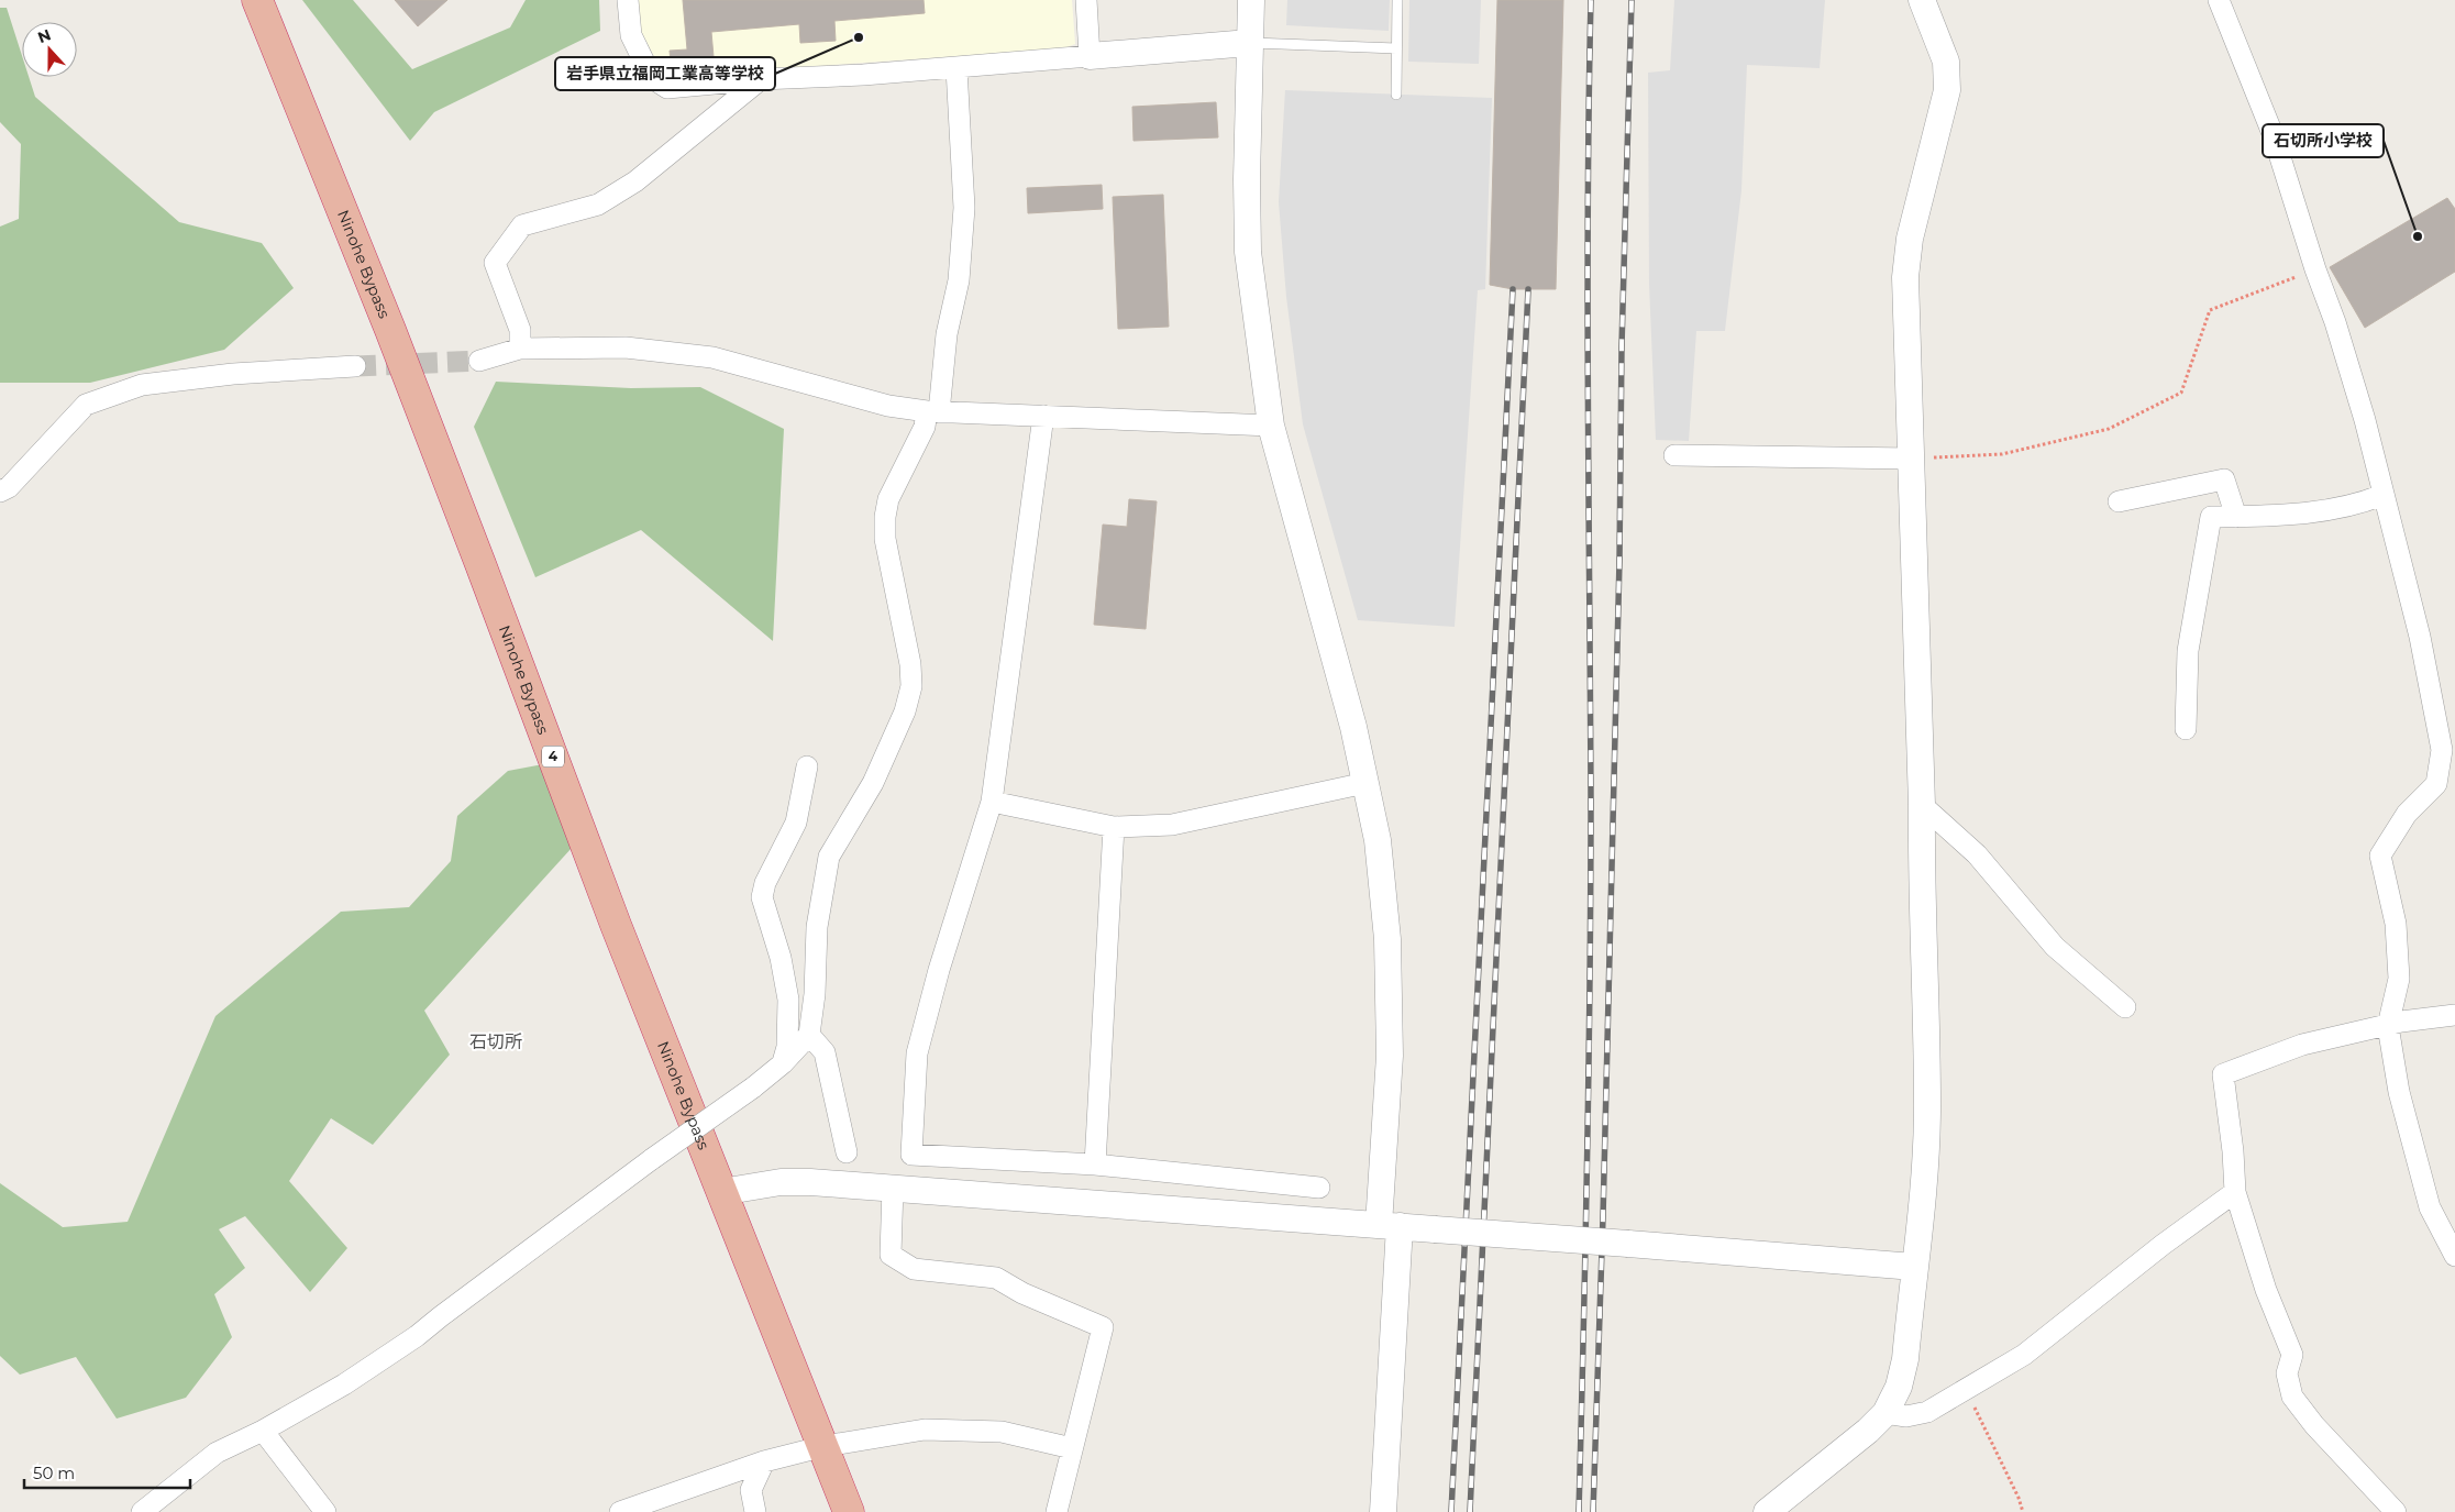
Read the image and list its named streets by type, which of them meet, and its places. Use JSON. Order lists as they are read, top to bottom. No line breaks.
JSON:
{"streets":{"highway":["Ninohe Bypass","4"]},"districts":["石切所"],"places":["岩手県立福岡工業高等学校","石切所小学校"],"scale_bar":"50 m","north":"top"}
